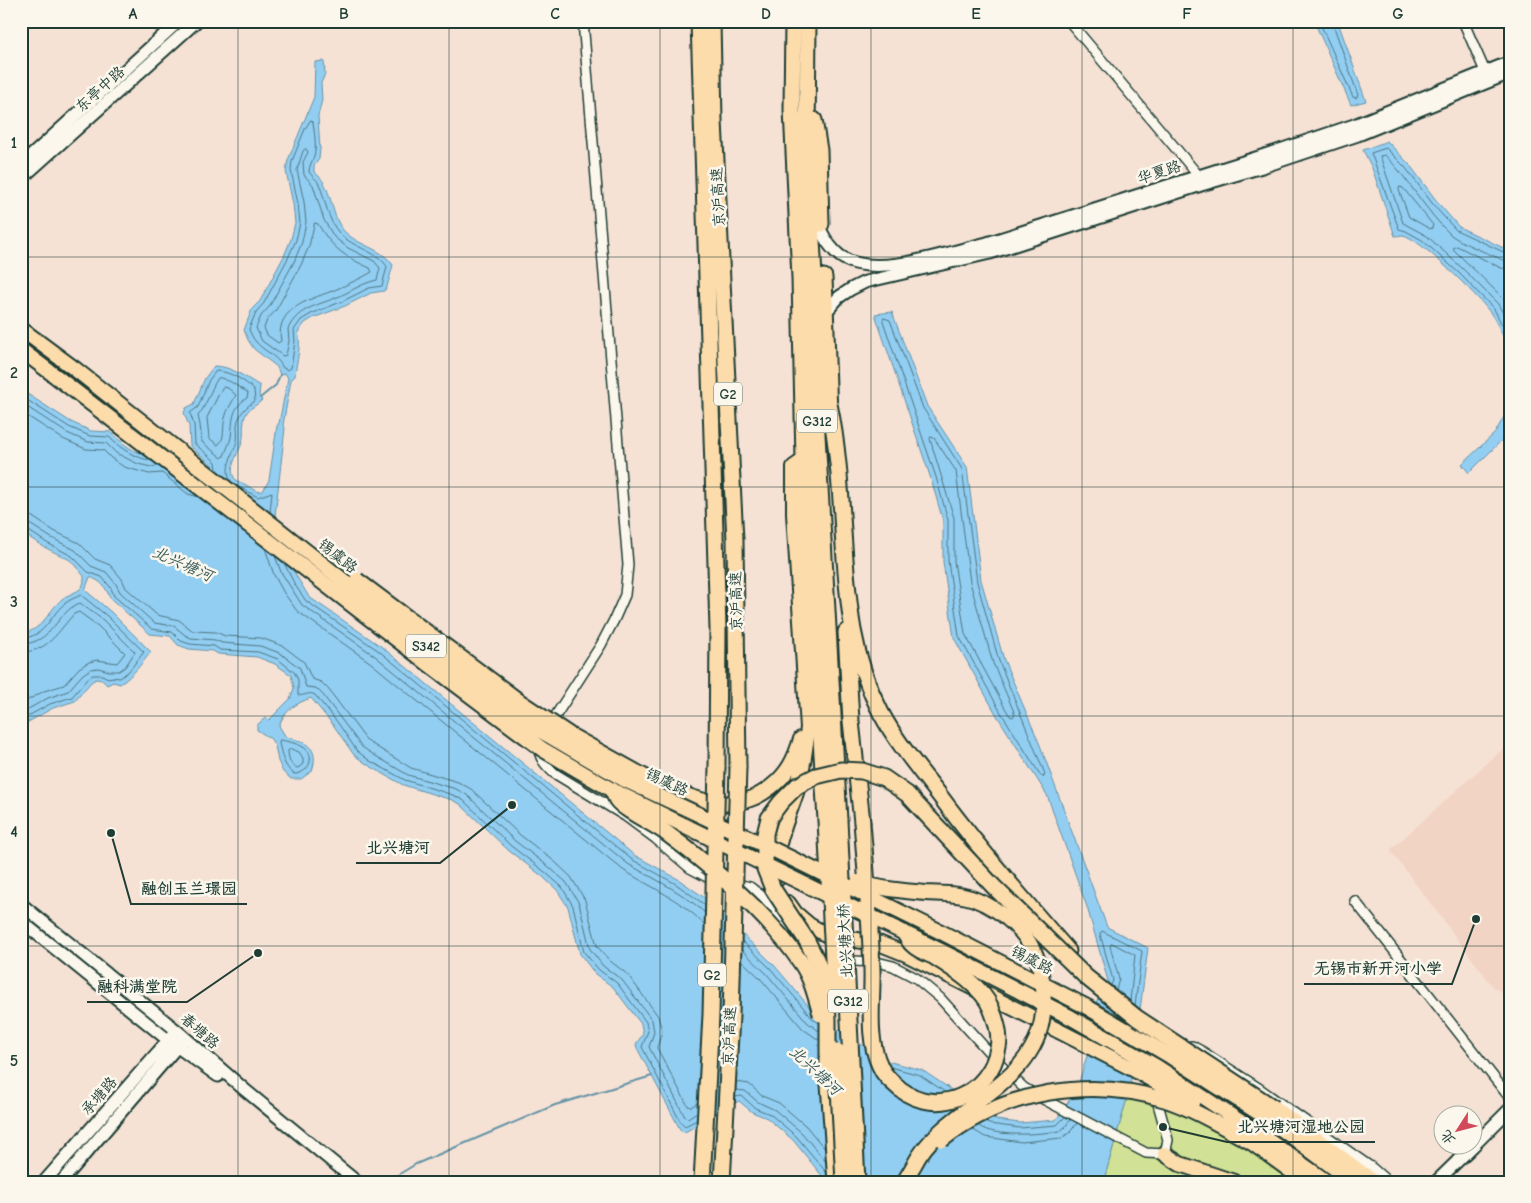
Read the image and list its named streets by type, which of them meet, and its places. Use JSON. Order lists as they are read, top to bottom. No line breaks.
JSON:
{"streets":{"highway":["京沪高速","G2","G312","北兴塘大桥"],"main road":["锡虞路","S342"],"street":["东亭中路","华夏路","春塘路","承塘路"]},"crossings":[["G312","北兴塘大桥"],["春塘路","承塘路"]],"water":["北兴塘河"],"places":["北兴塘河","融创玉兰璟园","无锡市新开河小学","融科满堂院","北兴塘河湿地公园"],"north":"bottom left","grid":{"columns":["A","B","C","D","E","F","G"],"rows":["1","2","3","4","5"]}}
